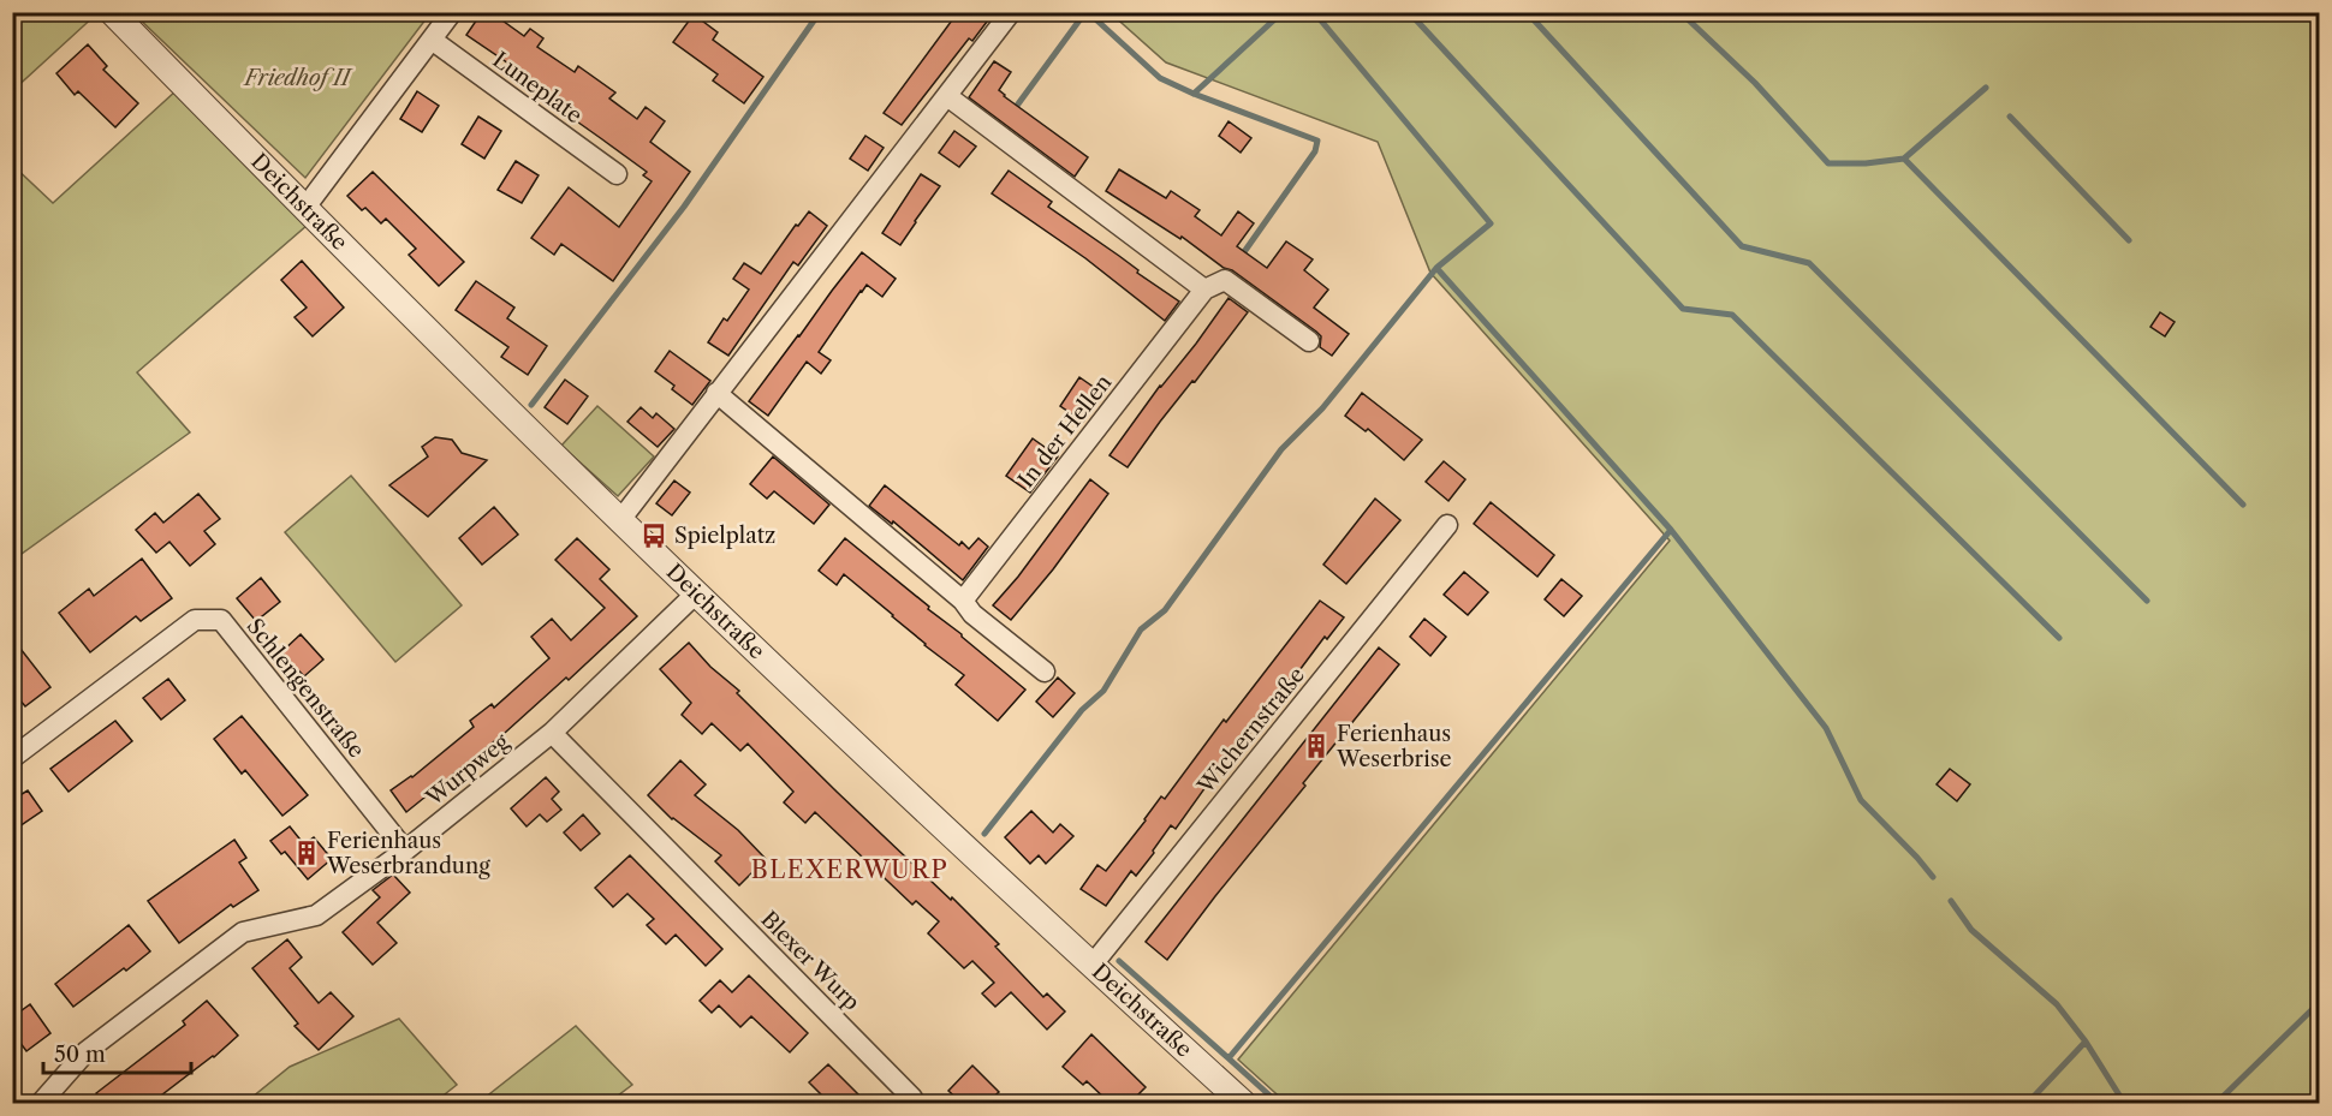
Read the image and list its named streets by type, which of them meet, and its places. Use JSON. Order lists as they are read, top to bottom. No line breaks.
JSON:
{"streets":{"street":["Luneplate","Deichstraße","In der Hellen","Schlengenstraße","Wichernstraße","Wurpweg","Blexer Wurp"]},"crossings":[["Deichstraße","Wichernstraße"],["Deichstraße","Wurpweg"],["Schlengenstraße","Wurpweg"],["Wurpweg","Blexer Wurp"]],"districts":["BLEXERWURP"],"parks":["Friedhof II"],"places":{"bus stop":["Spielplatz"],"building":["Ferienhaus Weserbrise","Ferienhaus Weserbrandung"]},"scale_bar":"50 m"}
